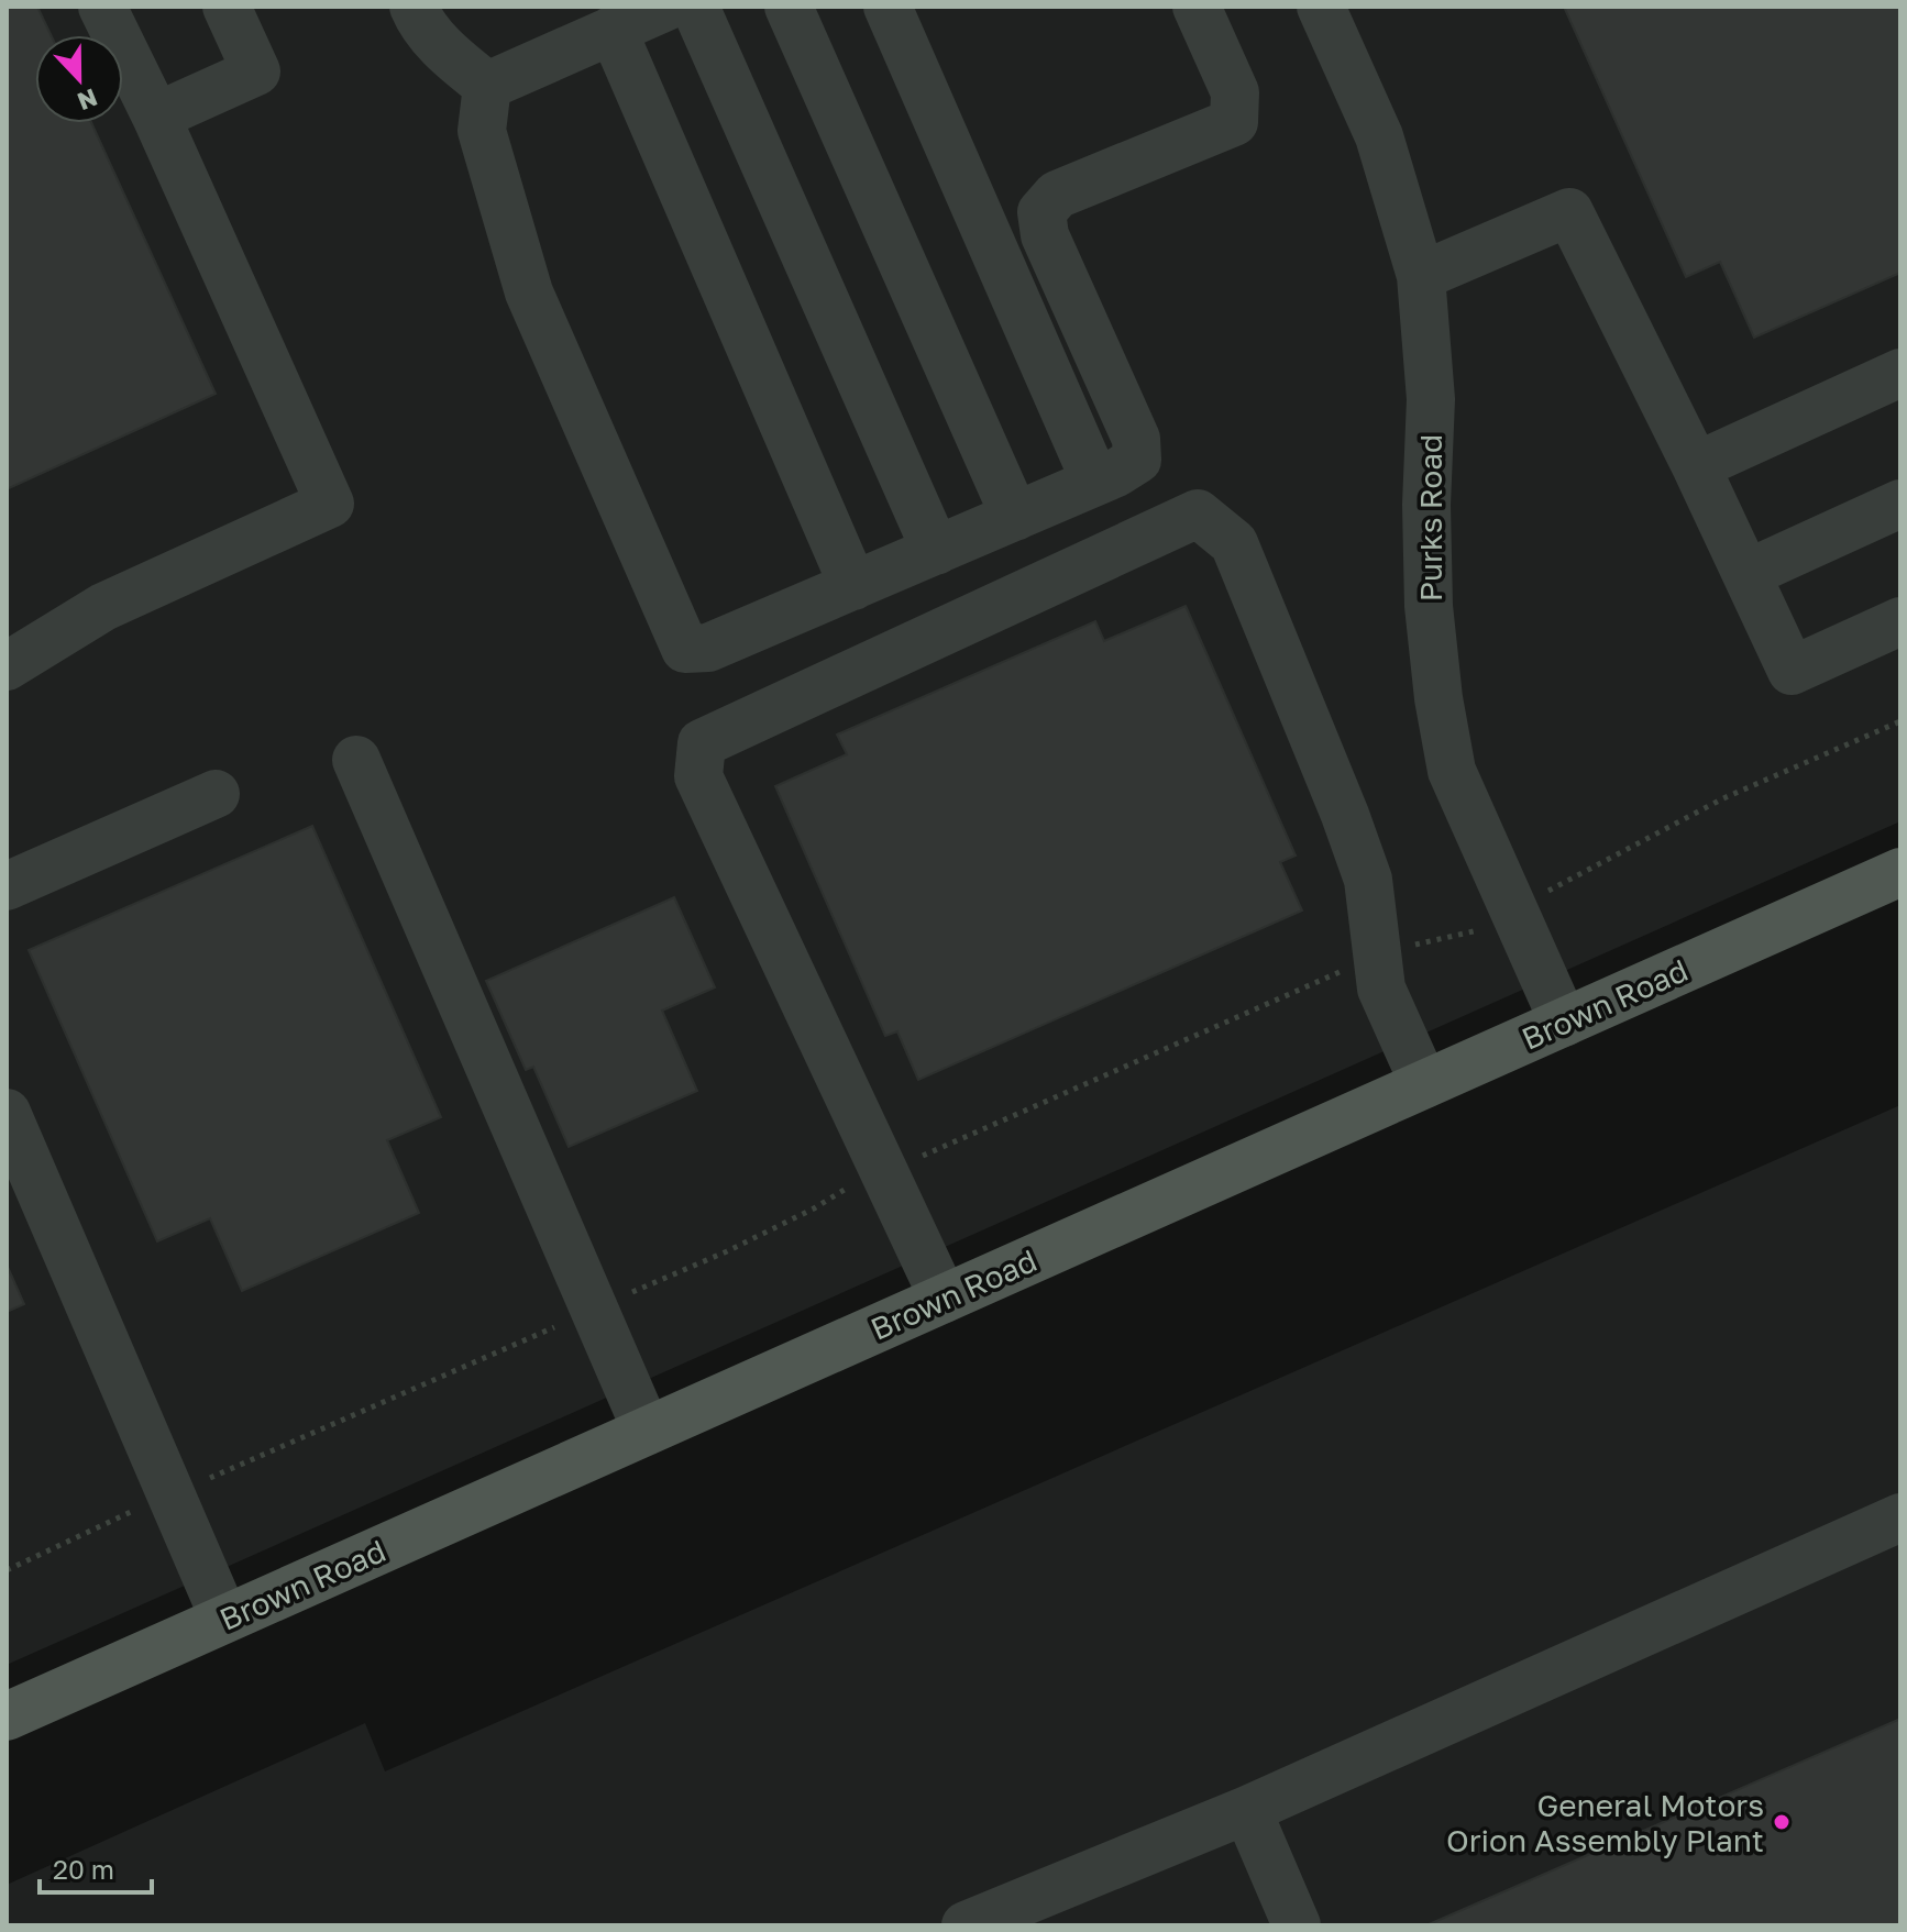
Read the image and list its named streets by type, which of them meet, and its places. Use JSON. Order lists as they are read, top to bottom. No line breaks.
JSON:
{"streets":{"main road":["Brown Road"],"street":["Purks Road"]},"crossings":[["Purks Road","Brown Road"]],"places":["General Motors Orion Assembly Plant"],"scale_bar":"20 m","north":"bottom"}
